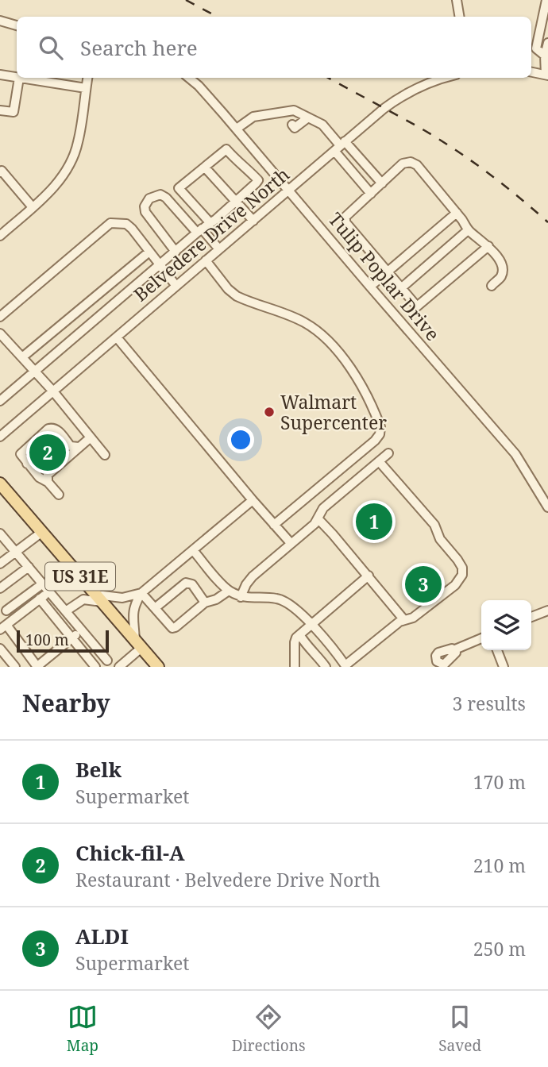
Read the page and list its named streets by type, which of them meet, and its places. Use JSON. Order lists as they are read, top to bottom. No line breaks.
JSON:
{"streets":{"main road":["US 31E"],"street":["Belvedere Drive North","Tulip Poplar Drive"]},"crossings":[["Belvedere Drive North","Tulip Poplar Drive"]],"places":["Walmart Supercenter"],"scale_bar":"100 m","page":{"search":"Search here","pins":["2","1","3"],"scale":"100 m","heading":["Nearby","3 results"],"list":[{"mark":"1","name":"Belk","note":"Supermarket","value":"170 m"},{"mark":"2","name":"Chick-fil-A","note":"Restaurant · Belvedere Drive North","value":"210 m"},{"mark":"3","name":"ALDI","note":"Supermarket","value":"250 m"}],"nav":["Map","Directions","Saved"]}}
